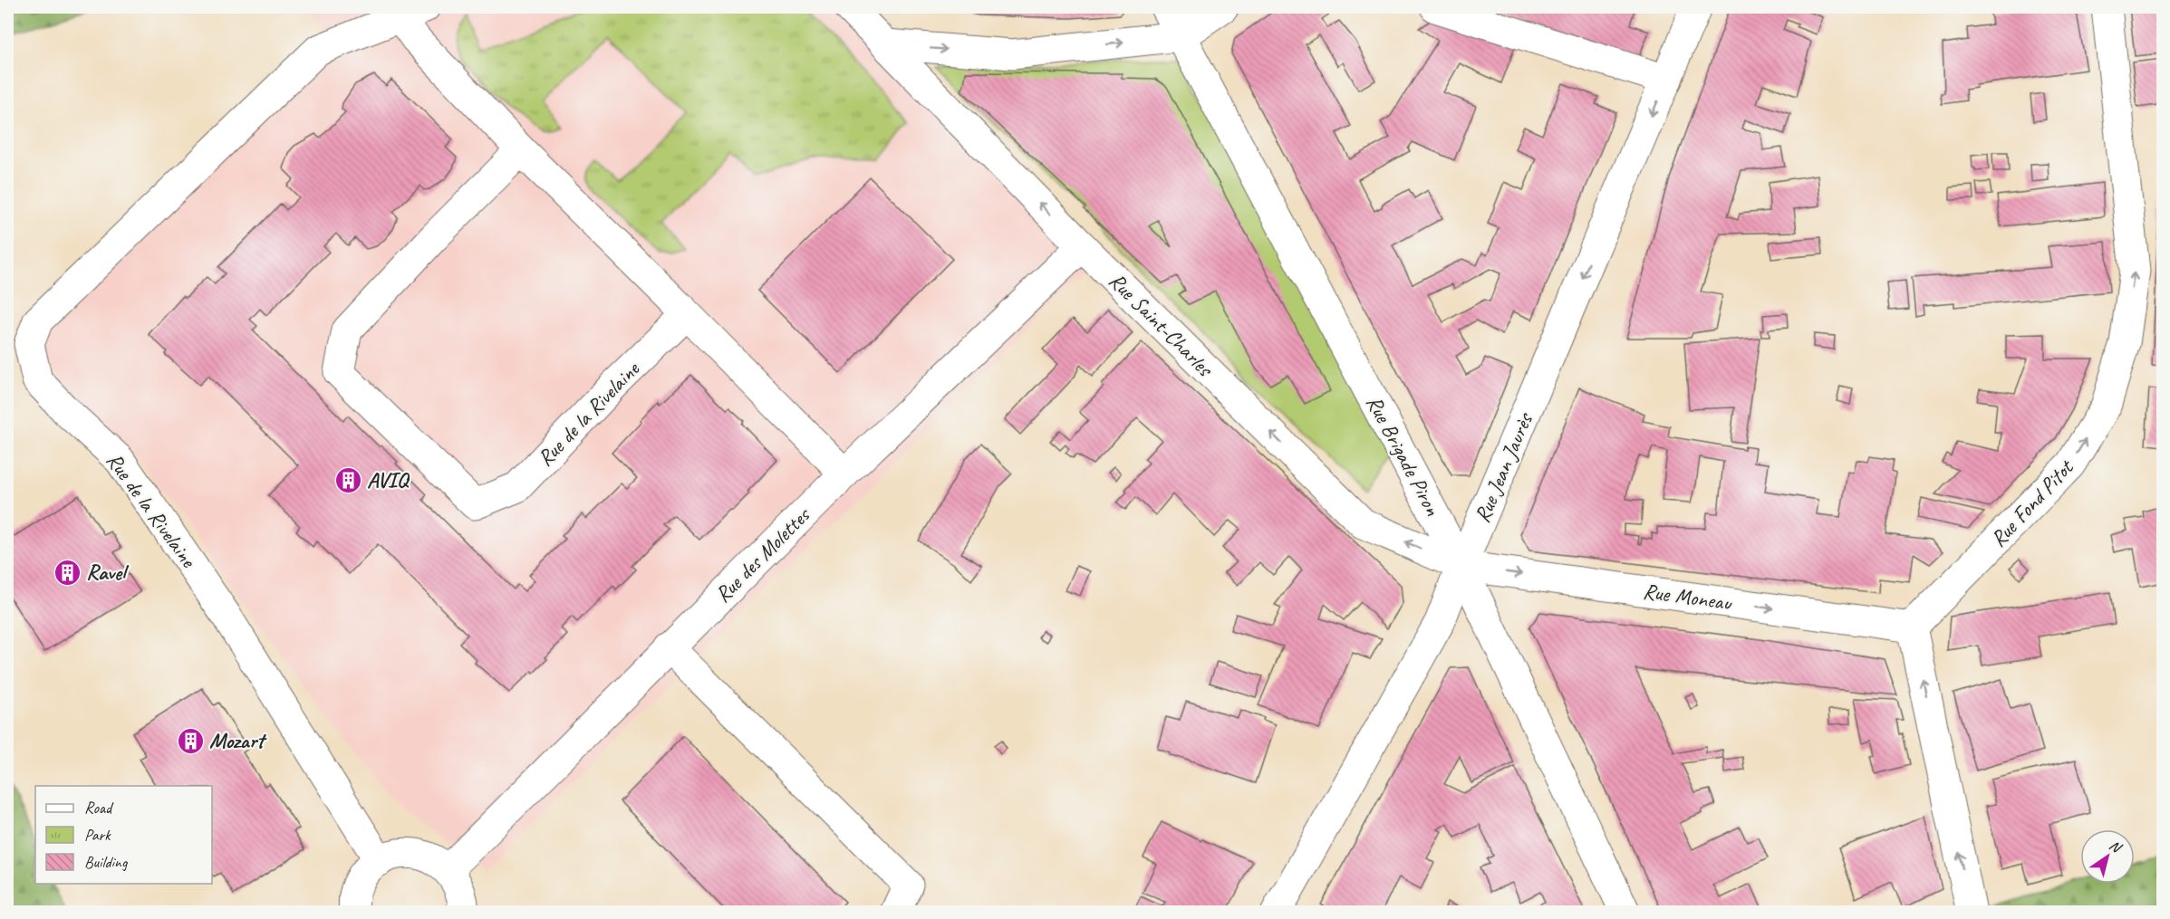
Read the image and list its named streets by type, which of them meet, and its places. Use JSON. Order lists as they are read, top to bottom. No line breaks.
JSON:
{"streets":{"street":["Rue Saint-Charles","Rue de la Rivelaine","Rue Brigade Piron","Rue Jean Jaurès","Rue Fond Pitot","Rue des Molettes","Rue Moneau"]},"crossings":[["Rue Saint-Charles","Rue Brigade Piron"],["Rue Saint-Charles","Rue Jean Jaurès"],["Rue Saint-Charles","Rue des Molettes"],["Rue Saint-Charles","Rue Moneau"],["Rue de la Rivelaine","Rue des Molettes"],["Rue Brigade Piron","Rue Jean Jaurès"],["Rue Brigade Piron","Rue Moneau"],["Rue Jean Jaurès","Rue Moneau"],["Rue Fond Pitot","Rue Moneau"]],"one_way":["Rue Saint-Charles","Rue Jean Jaurès","Rue Fond Pitot","Rue Moneau"],"places":{"building":["AVIQ","Ravel","Mozart"]},"legend":["Road","Park","Building"],"north":"top right"}
